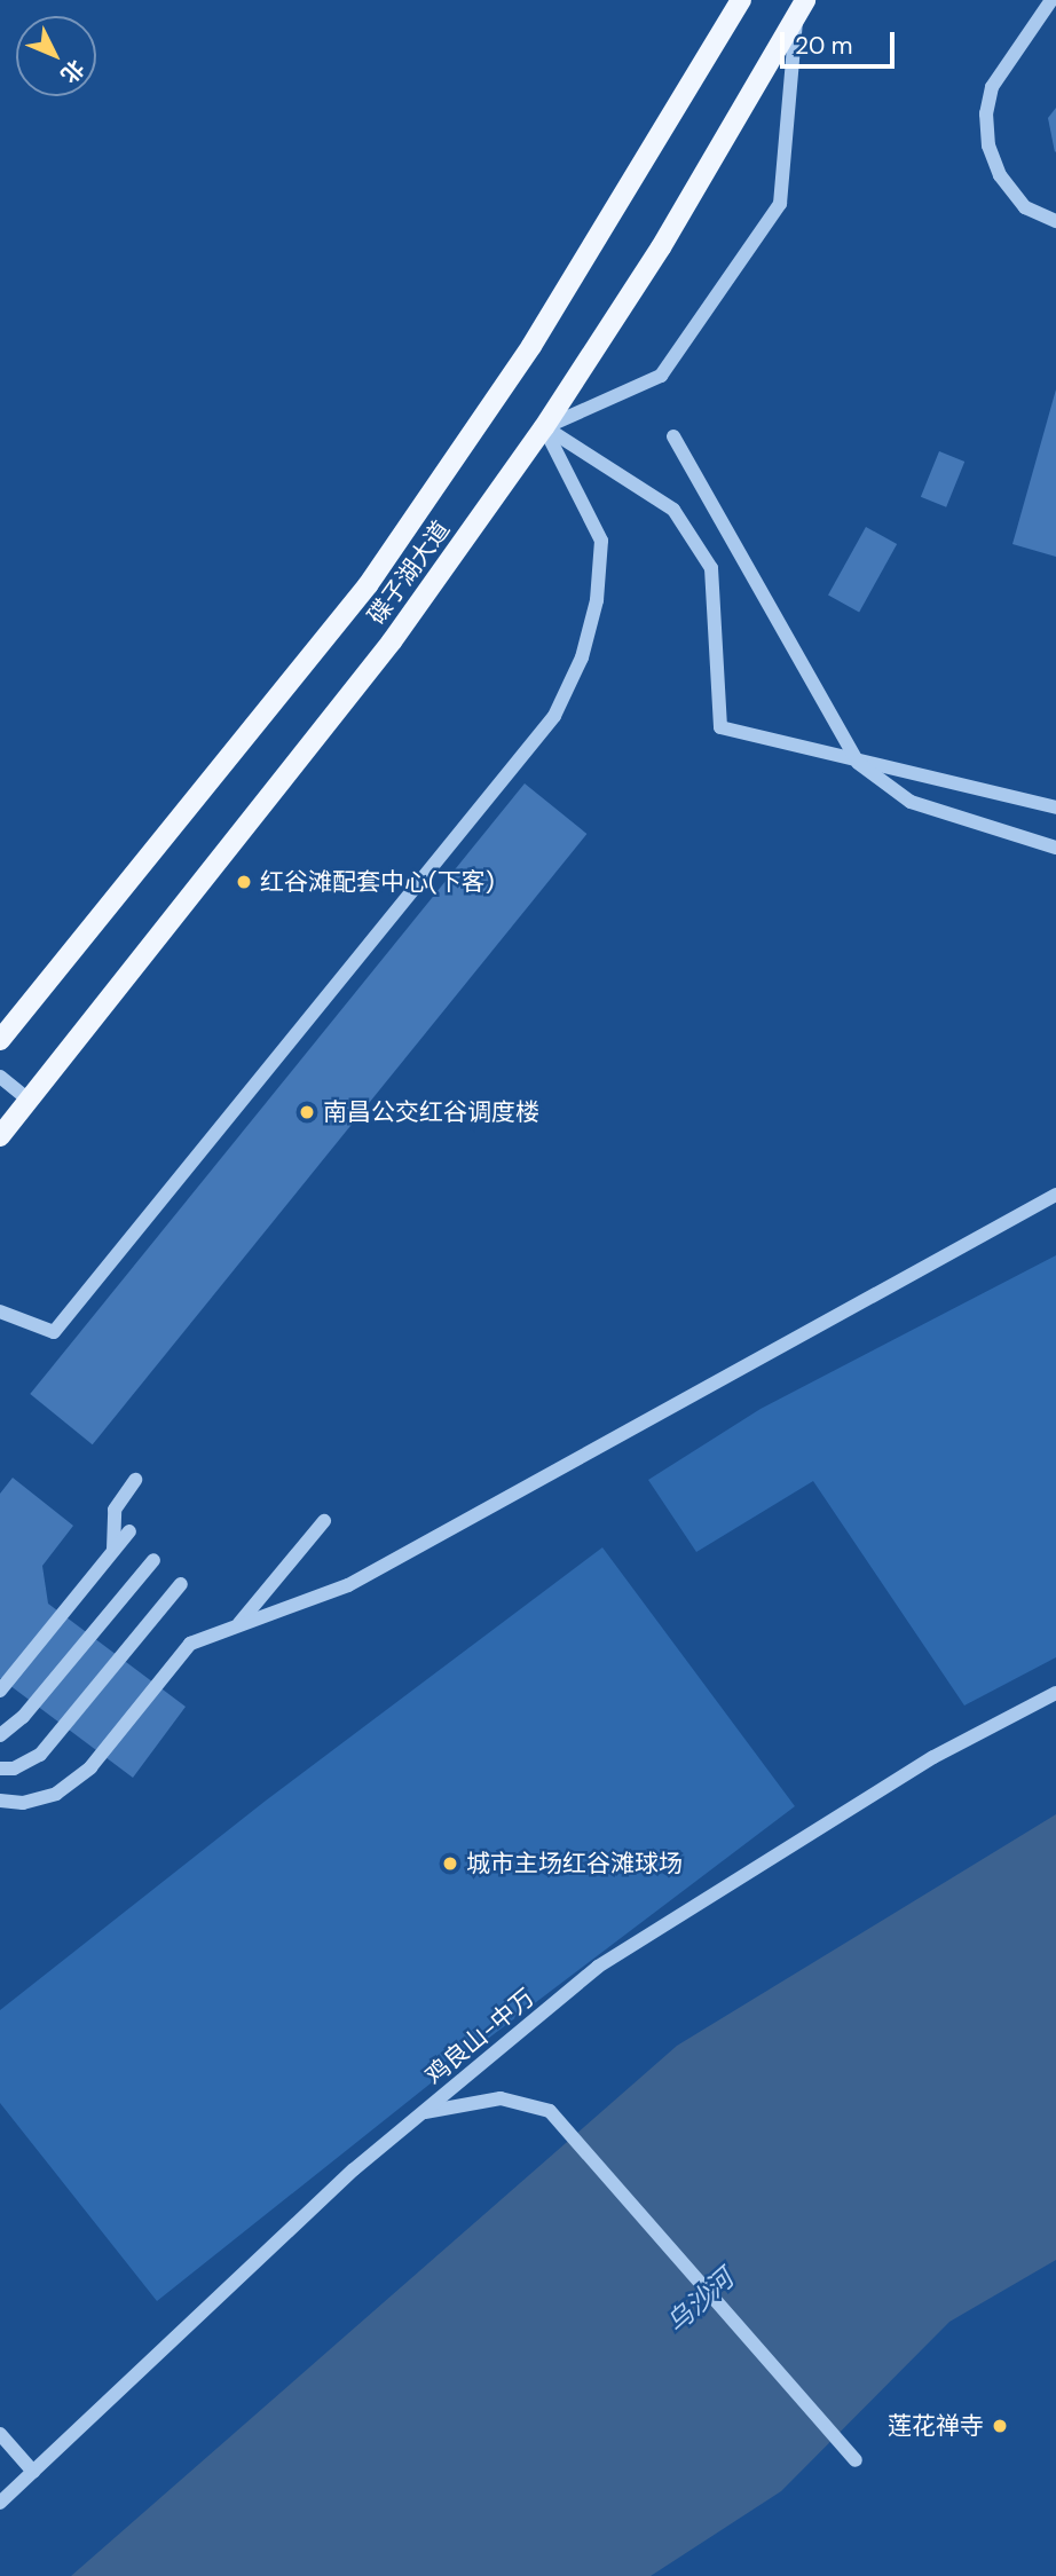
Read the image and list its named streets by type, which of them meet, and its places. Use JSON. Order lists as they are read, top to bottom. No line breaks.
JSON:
{"streets":{"main road":["碟子湖大道"],"street":["鸡良山-中万"]},"water":["乌沙河"],"places":["红谷滩配套中心(下客)","南昌公交红谷调度楼","城市主场红谷滩球场","莲花禅寺"],"scale_bar":"20 m","north":"bottom right"}
